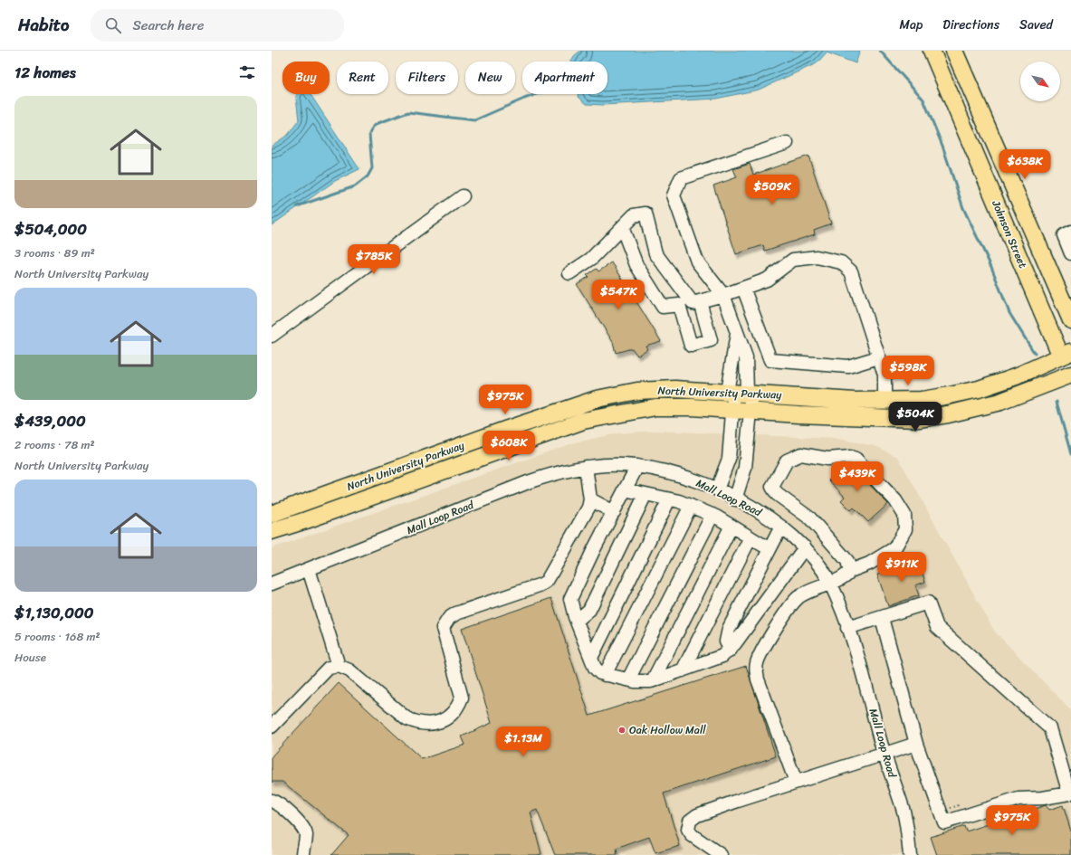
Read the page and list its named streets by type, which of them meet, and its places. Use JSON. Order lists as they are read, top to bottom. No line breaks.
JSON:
{"streets":{"main road":["Johnson Street","North University Parkway"],"street":["Mall Loop Road"]},"crossings":[["Johnson Street","North University Parkway"]],"places":["Oak Hollow Mall"],"north":"bottom right","page":{"header":"Habito","search":"Search here","nav":["Map","Directions","Saved"],"heading":"12 homes","chip":["Buy","Rent","Filters","New","Apartment"],"list":[{"name":"$504,000","note":"3 rooms · 89 m² · North University Parkway"},{"name":"$439,000","note":"2 rooms · 78 m² · North University Parkway"},{"name":"$1,130,000","note":"5 rooms · 168 m² · House"}],"price":["$638K","$509K","$785K","$547K","$598K","$975K","$504K","$608K","$439K","$911K","$1.13M","$975K"]}}
